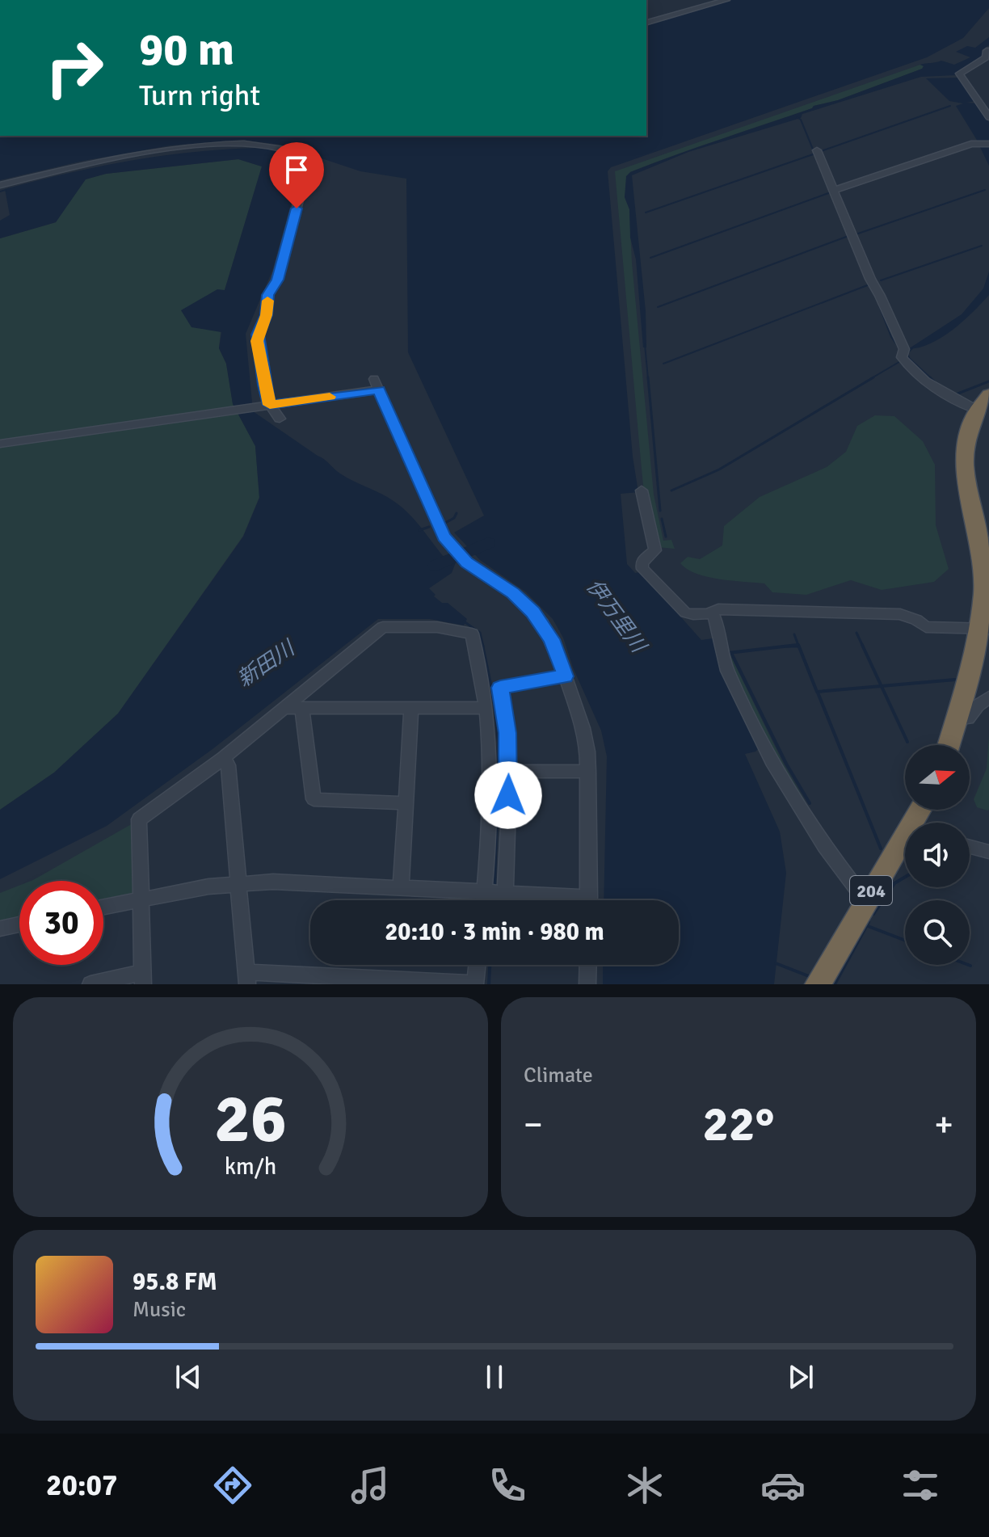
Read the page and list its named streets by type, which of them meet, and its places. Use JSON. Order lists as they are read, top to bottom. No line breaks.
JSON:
{"streets":{"highway":["204"]},"water":["伊万里川","新田川"],"north":"right","page":{"turn":["90 m","Turn right"],"limit":"30","trip":"20:10 · 3 min · 980 m","tile":"Climate","heat":["−","22°","+"],"song":["95.8 FM","Music"],"tabs":"20:07","gauge":["26","km/h"]}}
